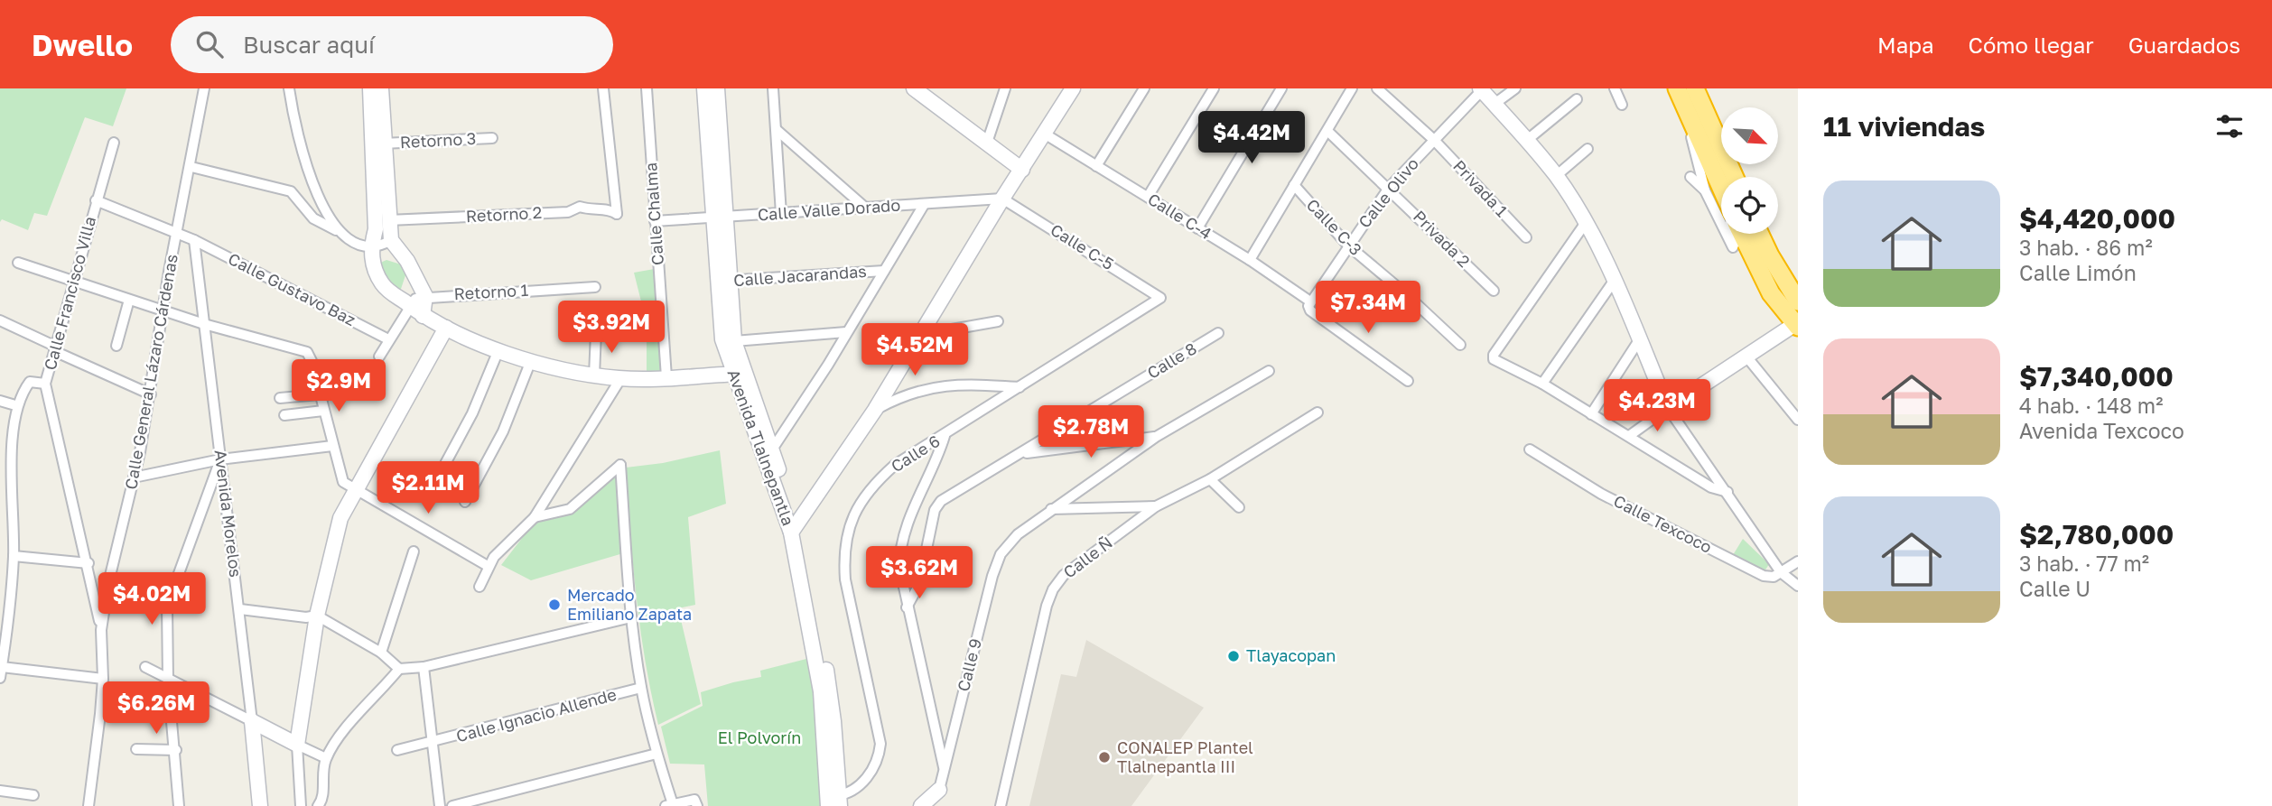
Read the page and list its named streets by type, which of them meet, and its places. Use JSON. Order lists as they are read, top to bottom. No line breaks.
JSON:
{"streets":{"street":["Retorno 3","Privada 1","Calle Olivo","Calle Valle Dorado","Calle Chalma","Retorno 2","Calle C-4","Calle C-3","Privada 2","Calle C-5","Calle Jacarandas","Calle Gustavo Baz","Retorno 1","Calle Francisco Villa","Calle 8","Calle General Lázaro Cárdenas","Avenida Tlalnepantla","Calle 6","Avenida Morelos","Calle Texcoco","Calle Ñ","Calle 9","Calle Ignacio Allende"]},"crossings":[["Privada 1","Calle Olivo"],["Calle Olivo","Calle C-4"],["Calle Olivo","Calle C-3"],["Calle Olivo","Privada 2"],["Calle Valle Dorado","Calle Chalma"],["Calle Valle Dorado","Calle C-5"],["Calle Valle Dorado","Avenida Tlalnepantla"],["Calle C-5","Calle 6"],["Calle Jacarandas","Avenida Tlalnepantla"],["Calle Gustavo Baz","Avenida Morelos"],["Calle Francisco Villa","Calle General Lázaro Cárdenas"],["Avenida Tlalnepantla","Calle 6"]],"parks":["El Polvorín"],"places":["Mercado Emiliano Zapata","Tlayacopan","CONALEP Plantel Tlalnepantla III"],"north":"bottom right","page":{"header":"Dwello","search":"Buscar aquí","nav":["Mapa","Cómo llegar","Guardados"],"heading":"11 viviendas","price":["$4.42M","$7.34M","$3.92M","$4.52M","$2.9M","$4.23M","$2.78M","$2.11M","$3.62M","$4.02M","$6.26M"],"list":[{"name":"$4,420,000","note":"3 hab. · 86 m² · Calle Limón"},{"name":"$7,340,000","note":"4 hab. · 148 m² · Avenida Texcoco"},{"name":"$2,780,000","note":"3 hab. · 77 m² · Calle U"}]}}
